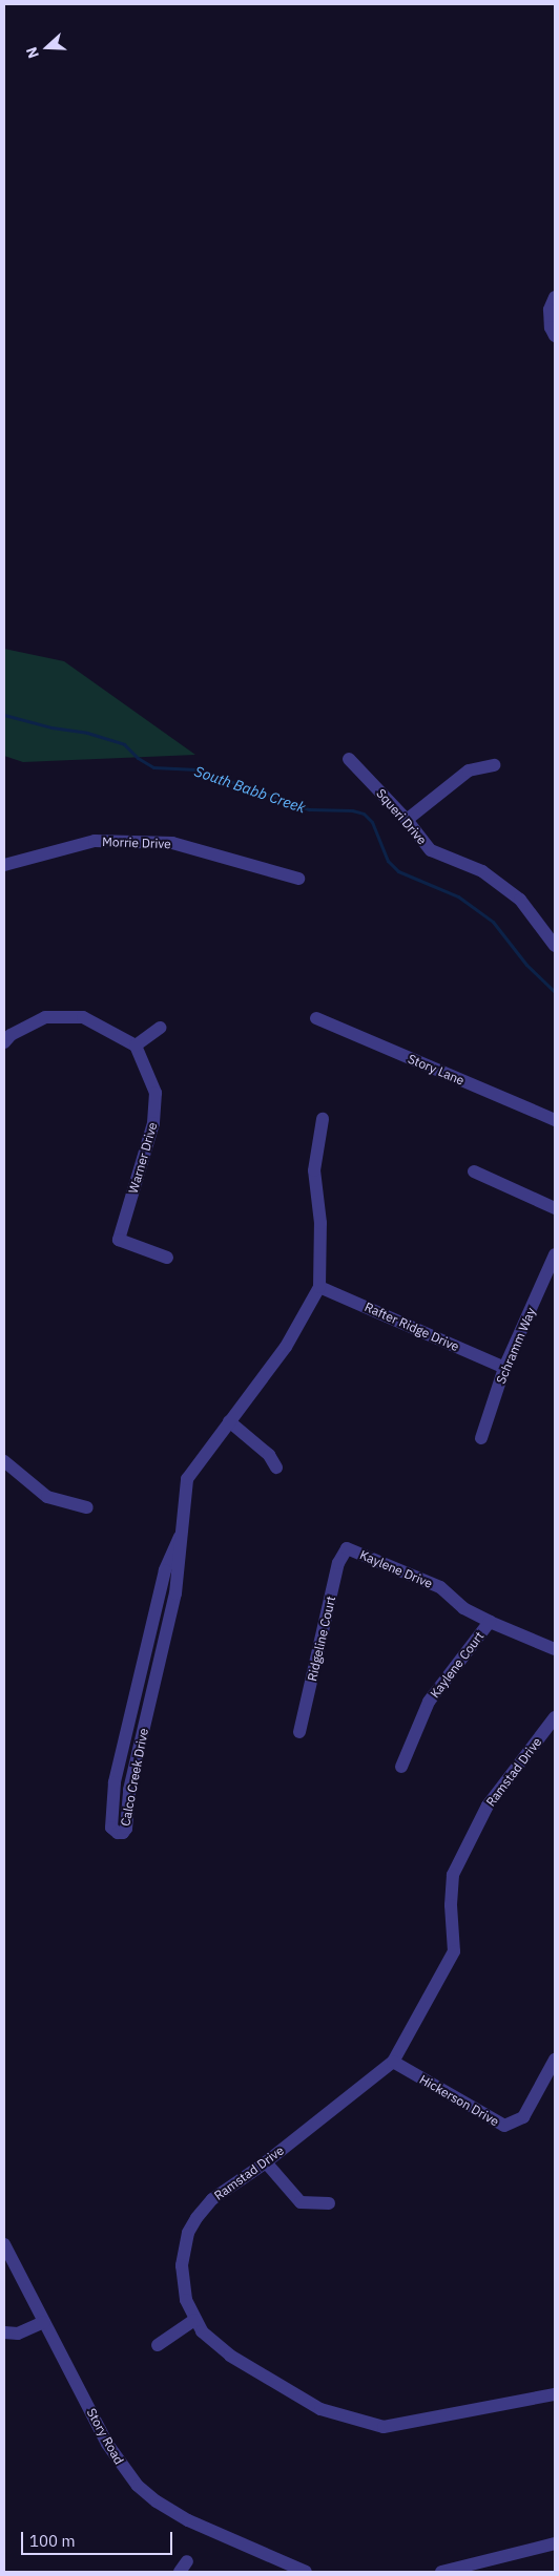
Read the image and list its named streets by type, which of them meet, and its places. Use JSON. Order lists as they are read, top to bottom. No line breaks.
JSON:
{"streets":{"street":["Squeri Drive","Morrie Drive","Story Lane","Warner Drive","Rafter Ridge Drive","Schramm Way","Kaylene Drive","Ridgeline Court","Kaylene Court","Ramstad Drive","Calco Creek Drive","Hickerson Drive","Story Road"]},"crossings":[["Rafter Ridge Drive","Schramm Way"],["Rafter Ridge Drive","Calco Creek Drive"],["Kaylene Drive","Ridgeline Court"],["Kaylene Drive","Kaylene Court"],["Ramstad Drive","Hickerson Drive"]],"water":["South Babb Creek"],"scale_bar":"100 m","north":"left"}
